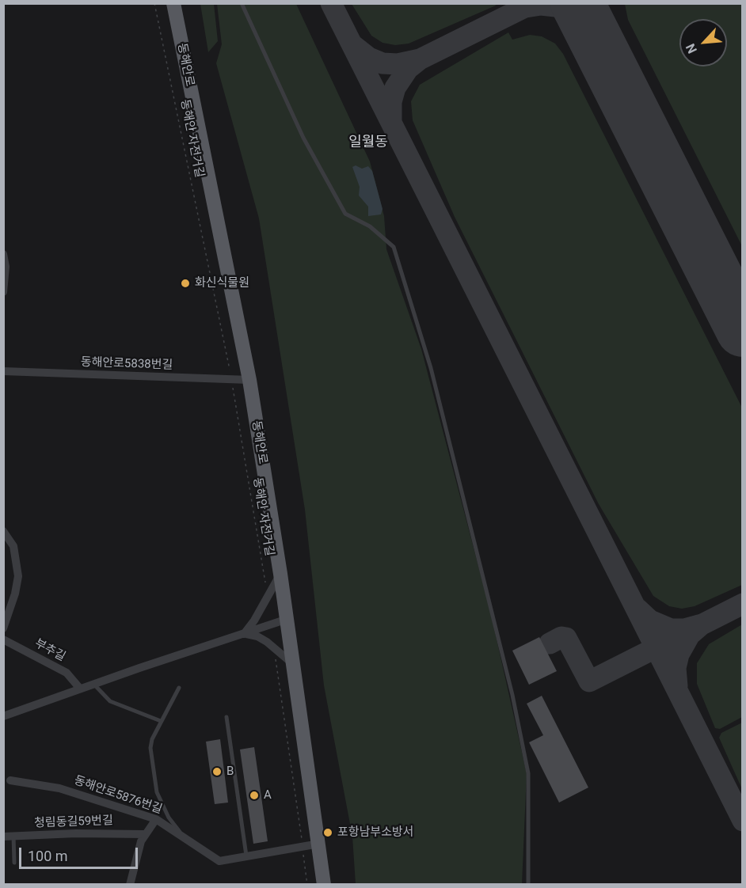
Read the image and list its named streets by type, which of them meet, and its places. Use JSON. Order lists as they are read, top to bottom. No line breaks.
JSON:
{"streets":{"main road":["동해안로"],"street":["동해안로5838번길","부추길","동해안로5876번길","청림동길59번길"],"path":["동해안 자전거길"]},"crossings":[["동해안로","동해안로5838번길"],["동해안로","동해안로5876번길"],["동해안 자전거길","동해안로5838번길"]],"districts":["일월동"],"places":["화신식물원","B","A","포항남부소방서"],"scale_bar":"100 m","north":"bottom left"}
